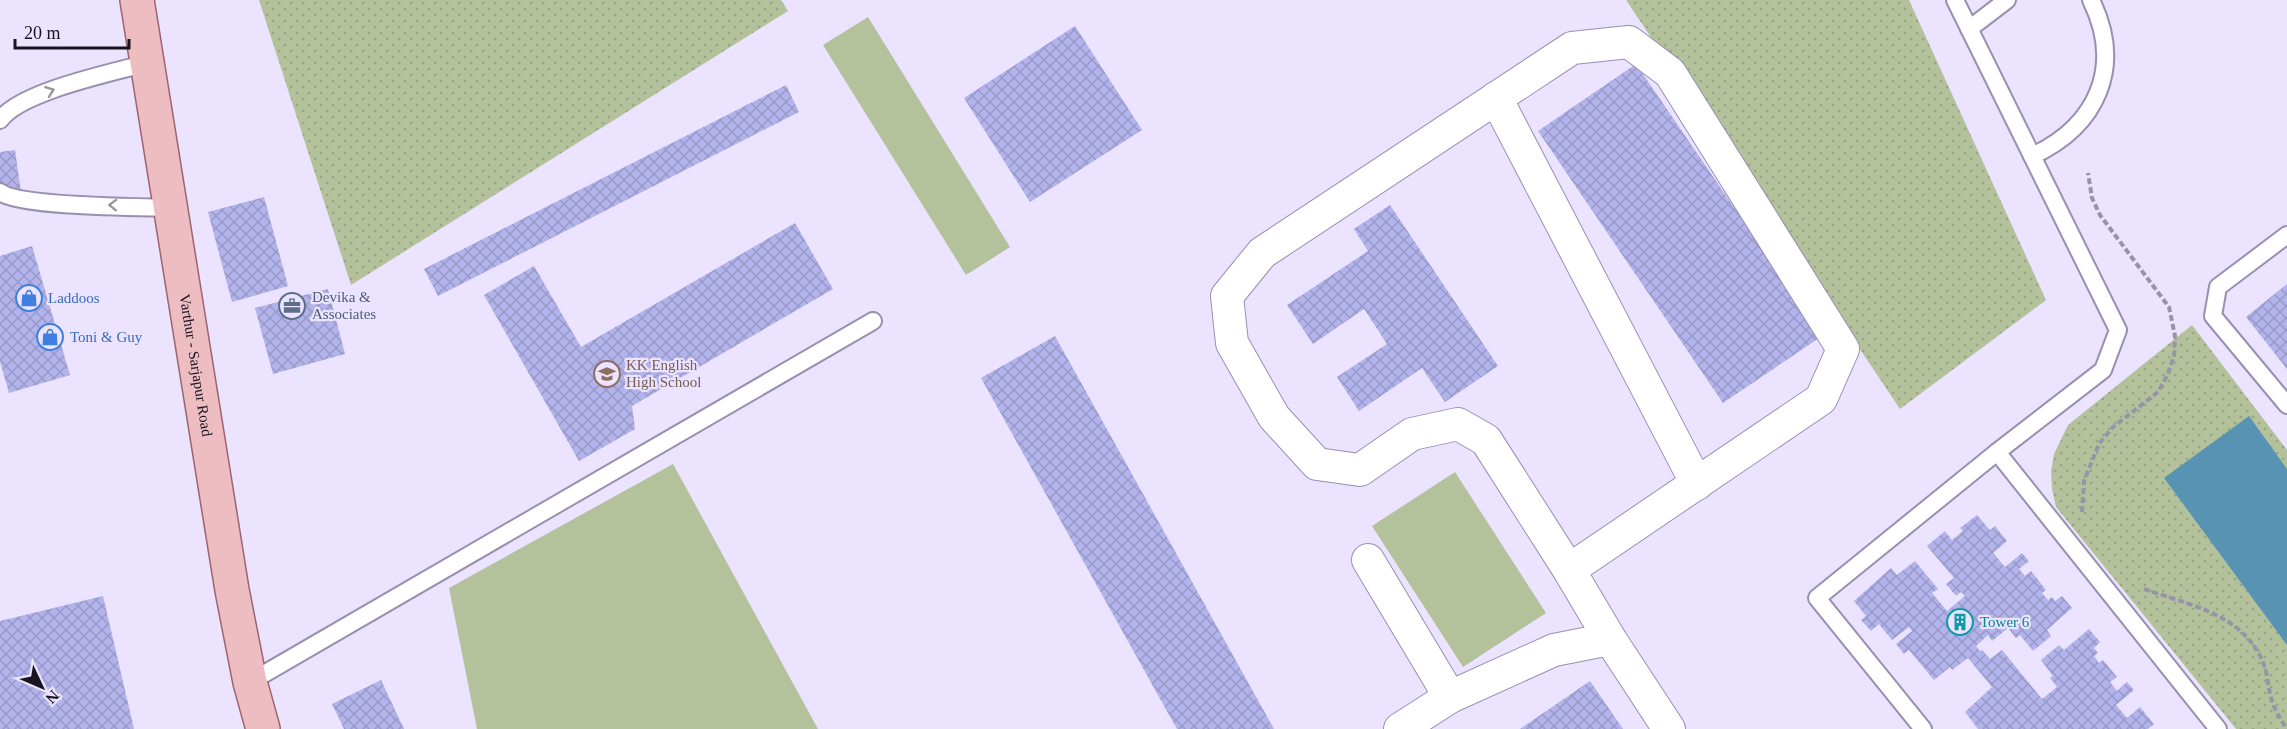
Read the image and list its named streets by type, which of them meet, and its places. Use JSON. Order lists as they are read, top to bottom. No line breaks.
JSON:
{"streets":{"main road":["Varthur - Sarjapur Road"]},"places":{"shop":["Laddoos","Toni & Guy"],"office":["Devika & Associates"],"school or university":["KK English High School"],"building":["Tower 6"]},"scale_bar":"20 m","north":"bottom right"}
